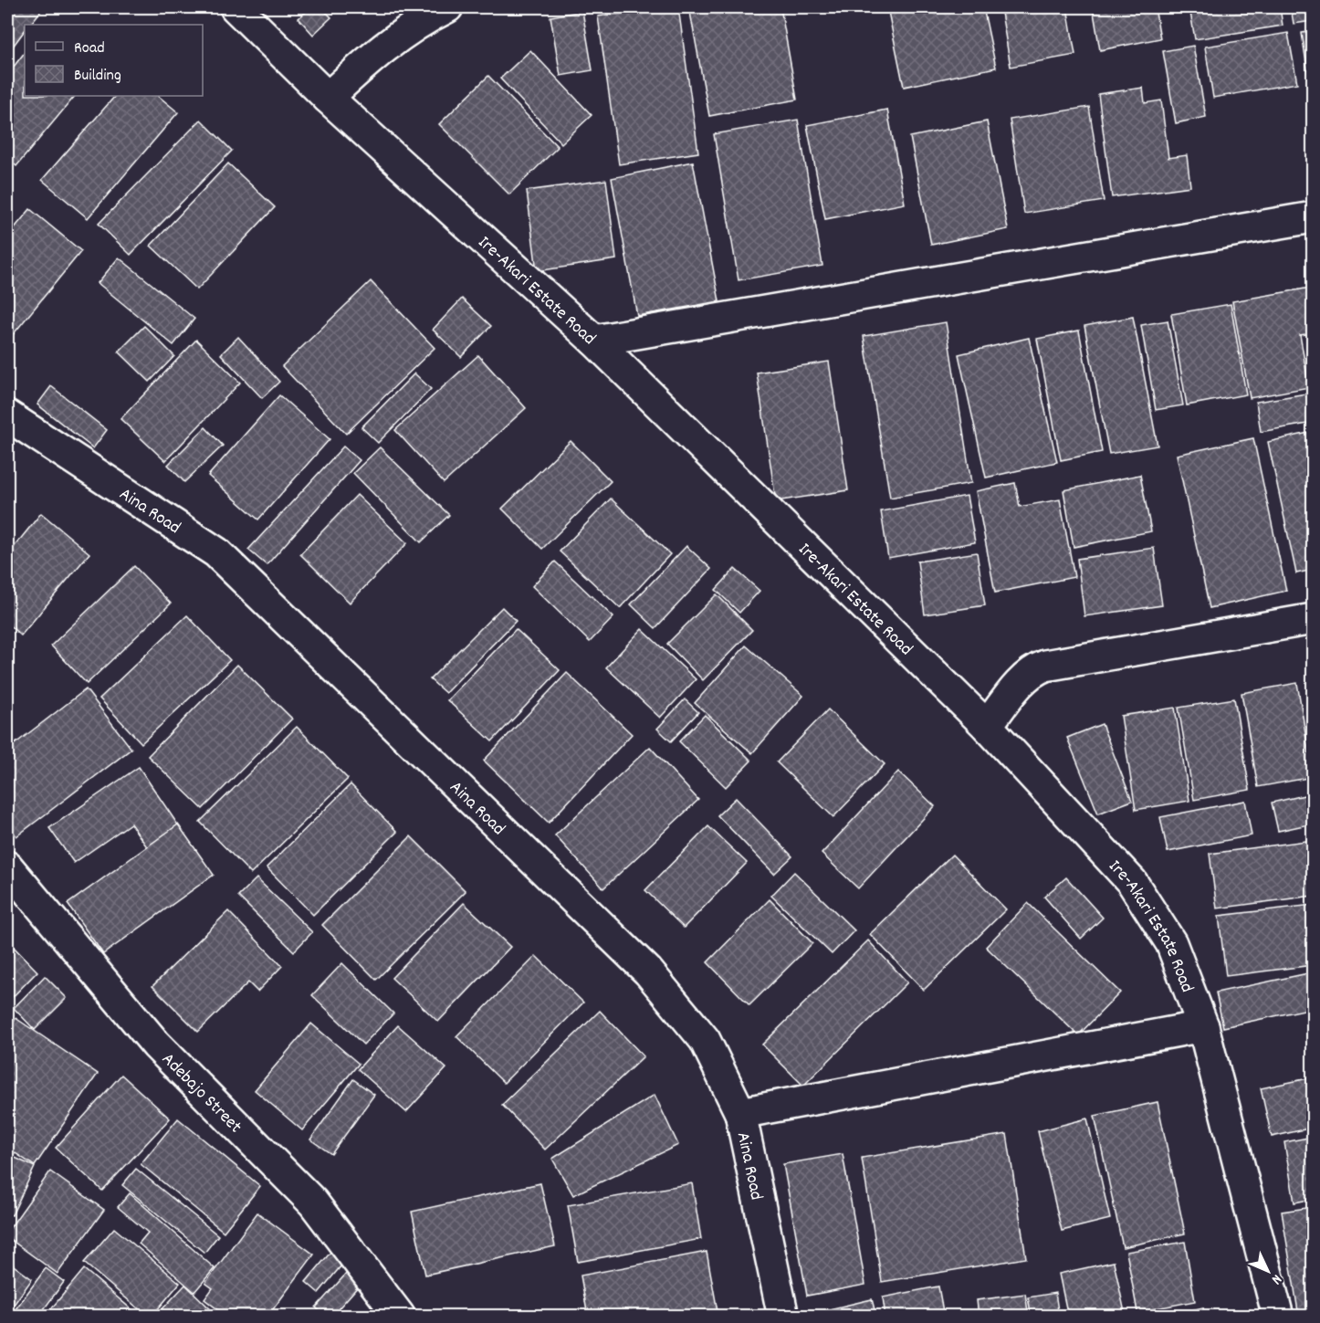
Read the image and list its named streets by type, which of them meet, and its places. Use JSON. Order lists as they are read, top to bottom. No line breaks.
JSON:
{"streets":{"street":["Ire-Akari Estate Road","Aina Road","Adebajo Street"]},"legend":["Road","Building"],"north":"bottom right"}
